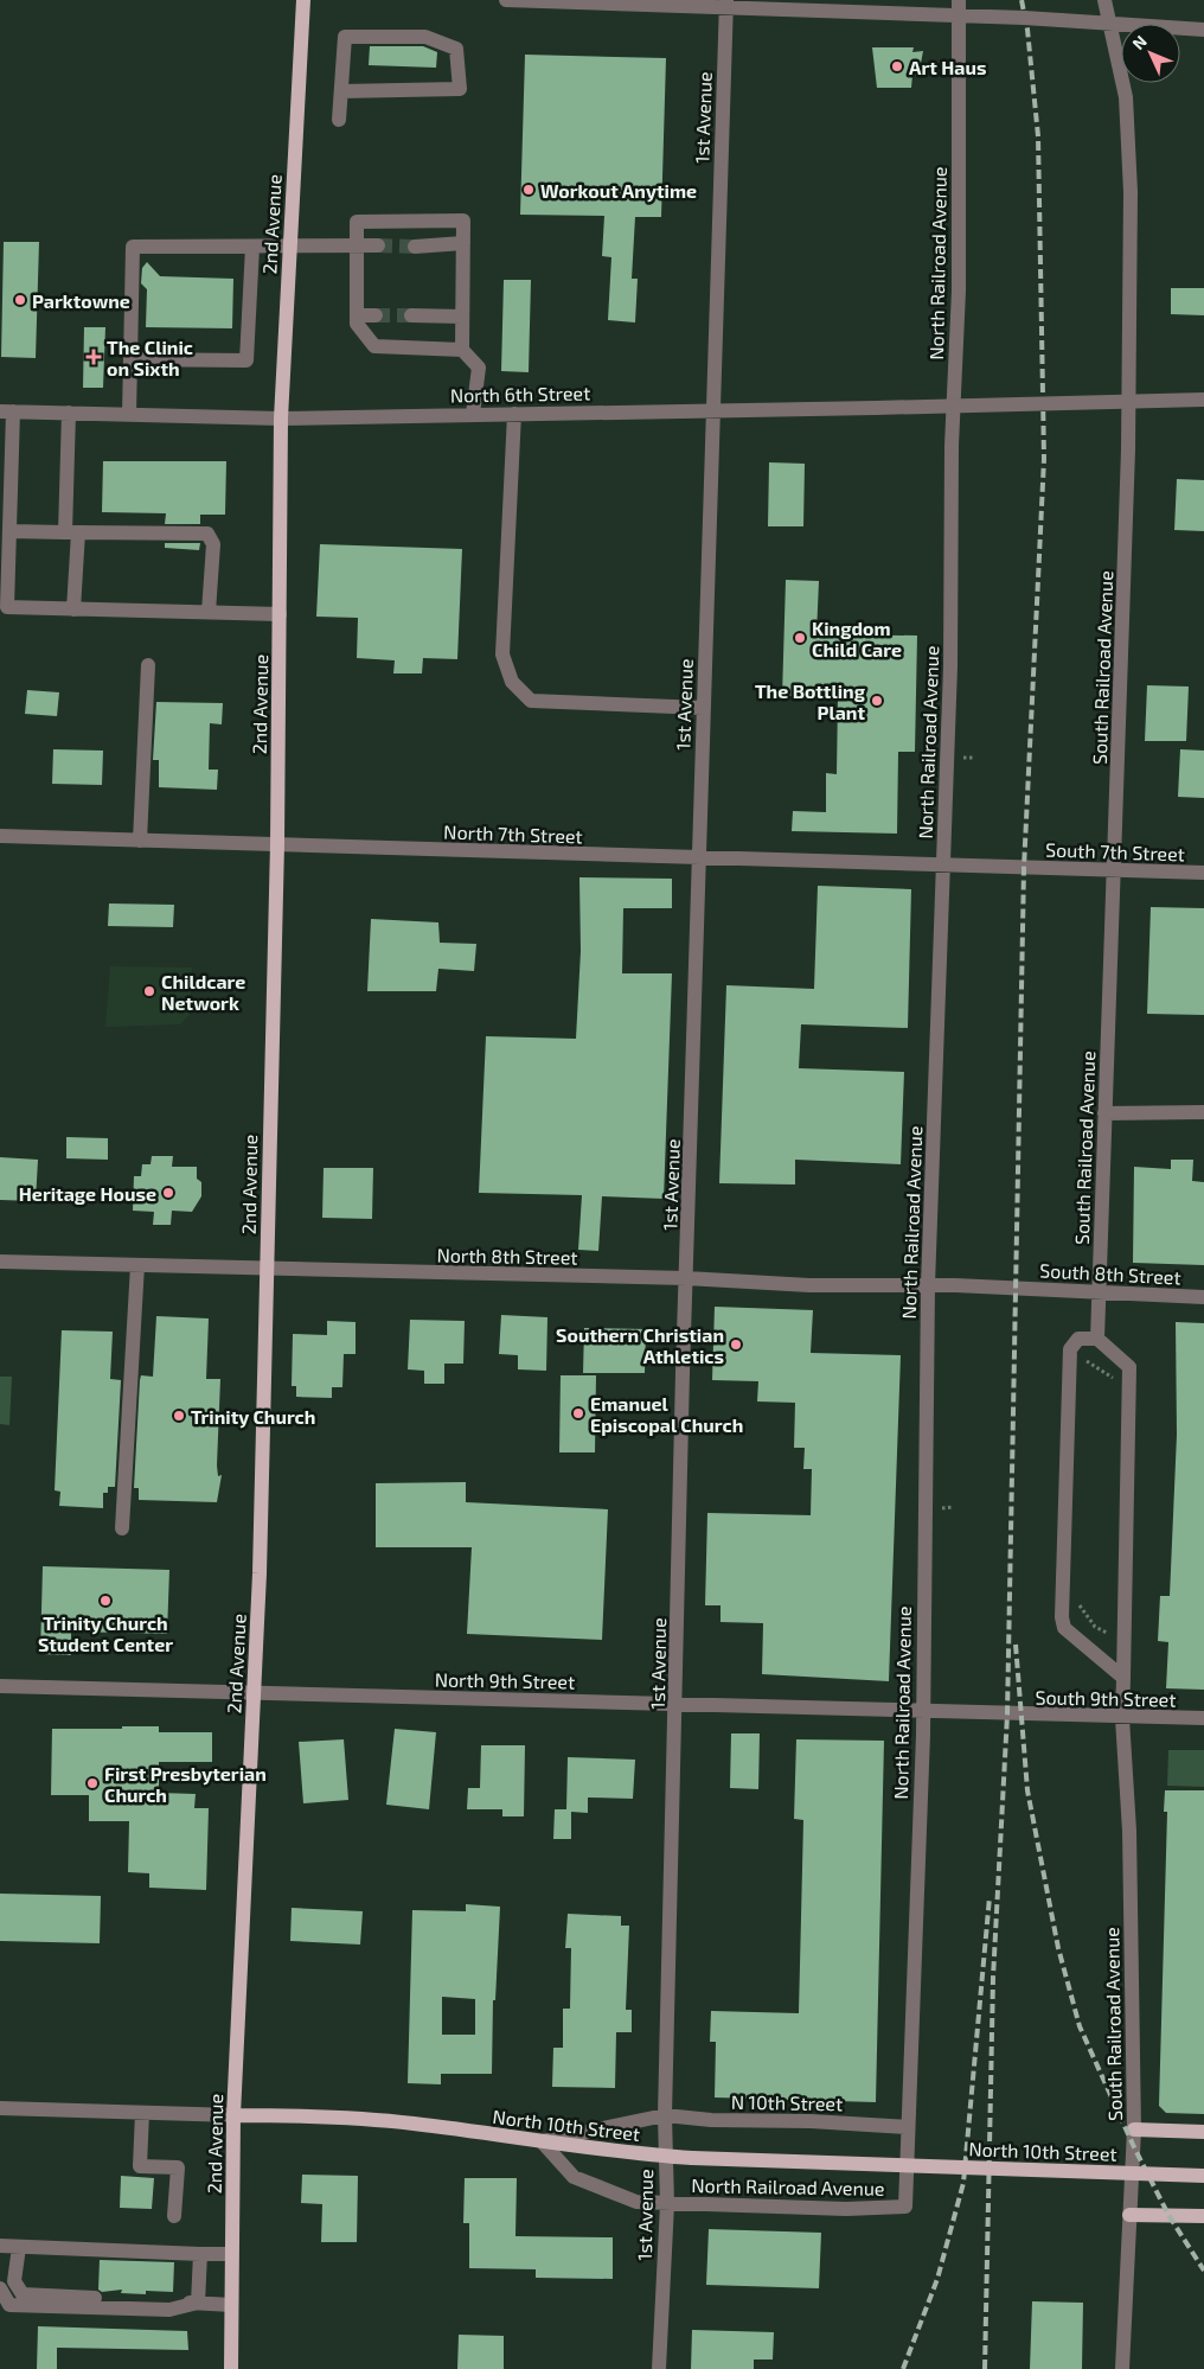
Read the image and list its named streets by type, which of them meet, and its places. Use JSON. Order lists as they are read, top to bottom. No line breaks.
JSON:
{"streets":{"main road":["2nd Avenue","North 10th Street"],"street":["1st Avenue","North Railroad Avenue","North 6th Street","South Railroad Avenue","North 7th Street","South 7th Street","North 8th Street","South 8th Street","North 9th Street","South 9th Street","N 10th Street"]},"crossings":[["1st Avenue","North Railroad Avenue"],["1st Avenue","North 6th Street"],["1st Avenue","North 7th Street"],["1st Avenue","North 8th Street"],["1st Avenue","North 9th Street"],["1st Avenue","N 10th Street"],["1st Avenue","North 10th Street"],["2nd Avenue","North 6th Street"],["2nd Avenue","North 7th Street"],["2nd Avenue","North 8th Street"],["2nd Avenue","North 9th Street"],["2nd Avenue","North 10th Street"],["North Railroad Avenue","North 7th Street"],["North Railroad Avenue","North 8th Street"],["North Railroad Avenue","North 9th Street"],["North Railroad Avenue","N 10th Street"],["North Railroad Avenue","North 10th Street"],["South Railroad Avenue","South 7th Street"],["South Railroad Avenue","South 8th Street"],["South Railroad Avenue","South 9th Street"],["North 7th Street","South 7th Street"],["North 8th Street","South 8th Street"],["North 9th Street","South 9th Street"],["N 10th Street","North 10th Street"]],"places":{"other":["Art Haus","Workout Anytime","Parktowne","Kingdom Child Care","The Bottling Plant","Childcare Network","Heritage House","Southern Christian Athletics","Emanuel Episcopal Church","Trinity Church","Trinity Church Student Center","First Presbyterian Church"],"health":["The Clinic on Sixth"]},"north":"top left"}
